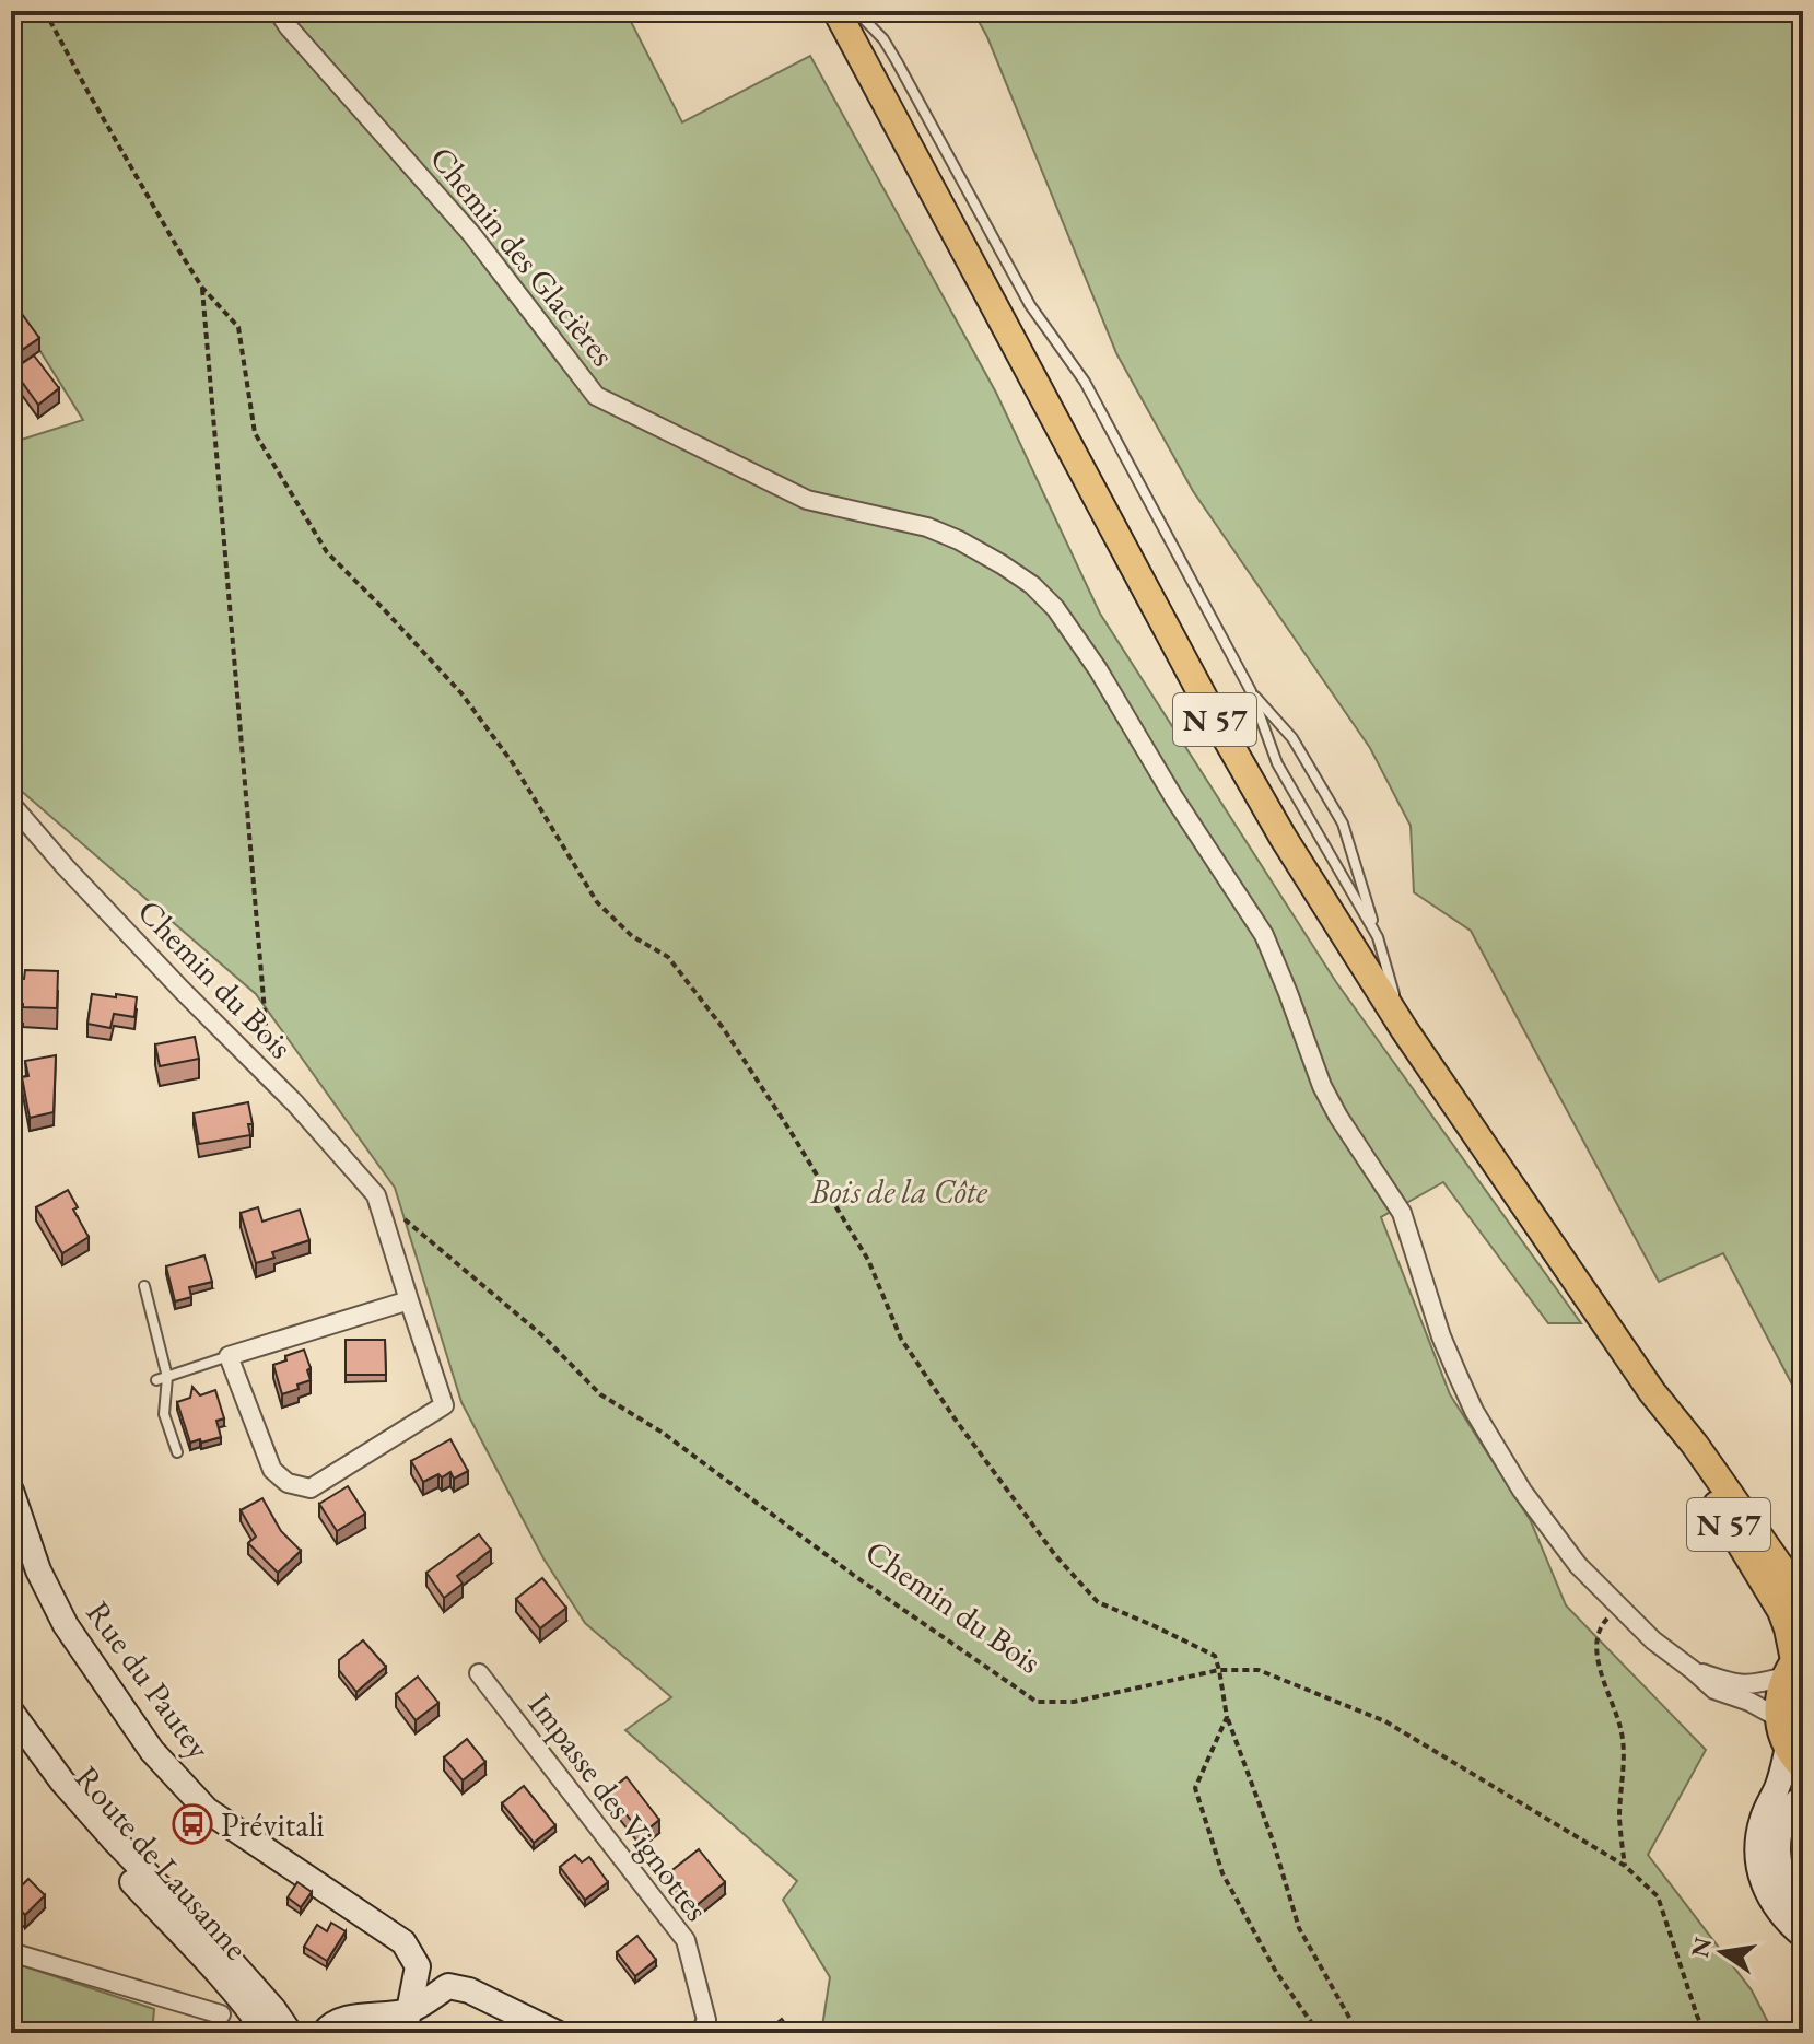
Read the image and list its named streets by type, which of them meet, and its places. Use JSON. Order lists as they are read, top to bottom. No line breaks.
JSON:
{"streets":{"main road":["N 57","Rue du Pautey","Route de Lausanne"],"street":["Chemin des Glacières","Chemin du Bois","Impasse des Vignottes"]},"crossings":[["Chemin des Glacières","N 57"]],"parks":["Bois de la Côte"],"places":{"bus stop":["Prévitali"]},"north":"left"}
